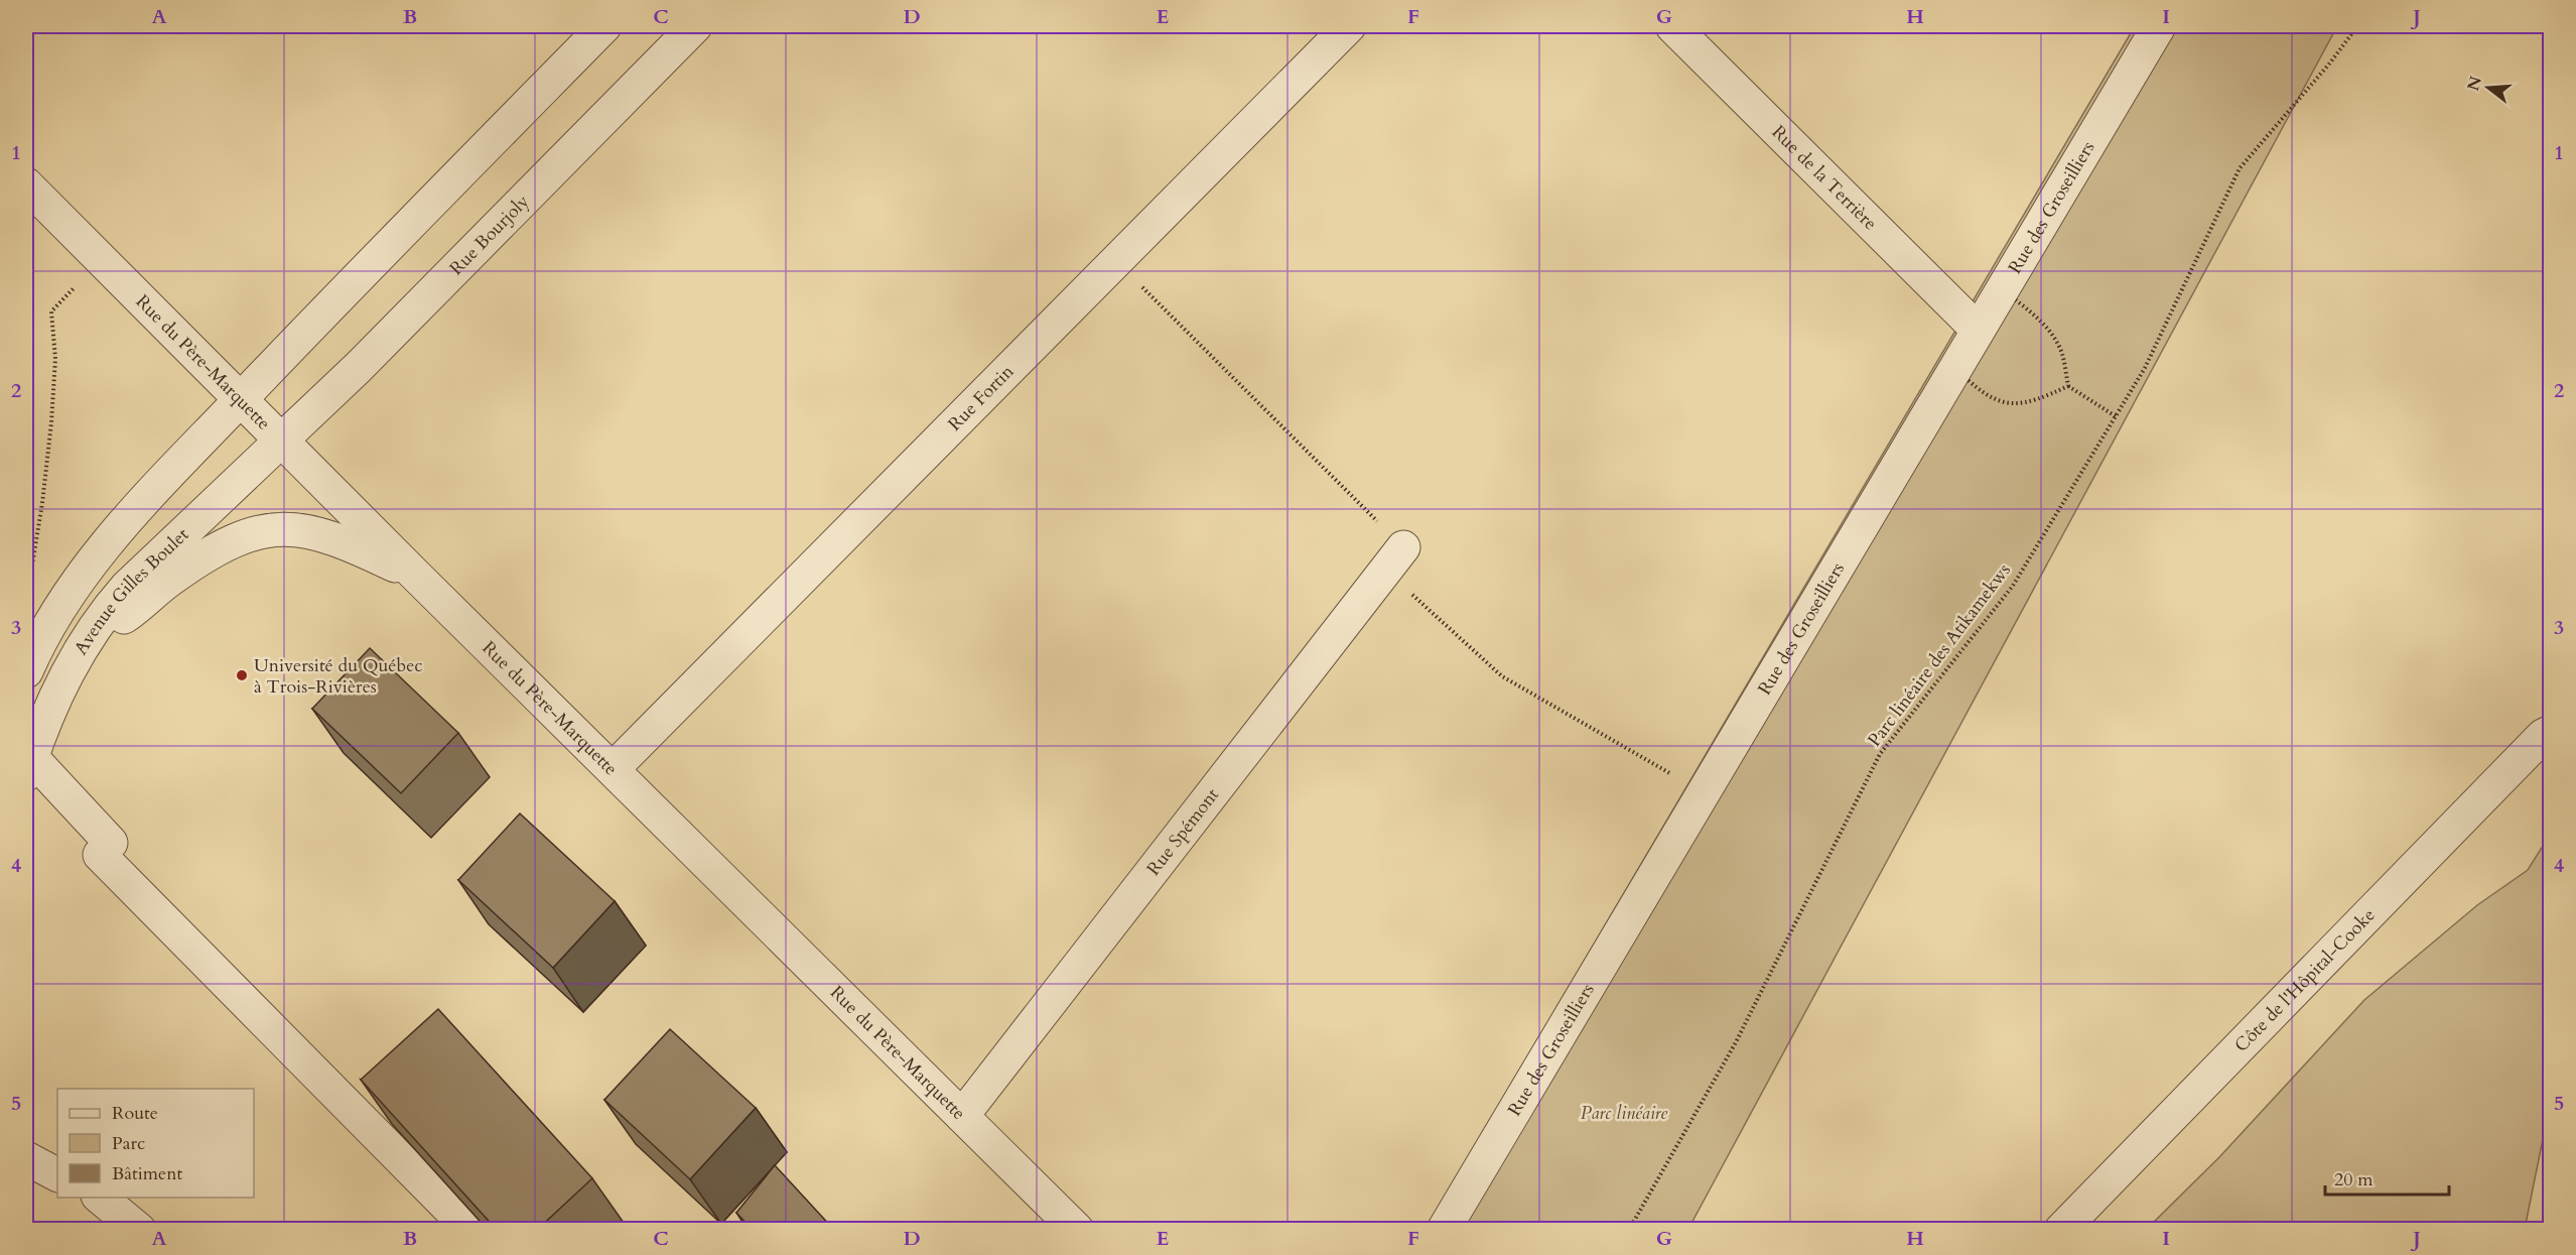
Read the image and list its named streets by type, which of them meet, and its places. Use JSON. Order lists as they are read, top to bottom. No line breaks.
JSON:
{"streets":{"street":["Rue de la Terrière","Rue des Groseilliers","Rue Bourjoly","Rue du Père-Marquette","Rue Fortin","Avenue Gilles Boulet","Rue Spémont","Côte de l'Hôpital-Cooke"],"path":["Parc linéaire des Atikamekws"]},"crossings":[["Rue de la Terrière","Rue des Groseilliers"],["Rue Bourjoly","Rue du Père-Marquette"],["Rue Bourjoly","Avenue Gilles Boulet"],["Rue du Père-Marquette","Rue Fortin"],["Rue du Père-Marquette","Avenue Gilles Boulet"],["Rue du Père-Marquette","Rue Spémont"]],"parks":["Parc linéaire"],"places":["Université du Québec à Trois-Rivières"],"legend":["Route","Parc","Bâtiment"],"scale_bar":"20 m","north":"left","grid":{"columns":["A","B","C","D","E","F","G","H","I","J"],"rows":["1","2","3","4","5"]}}
